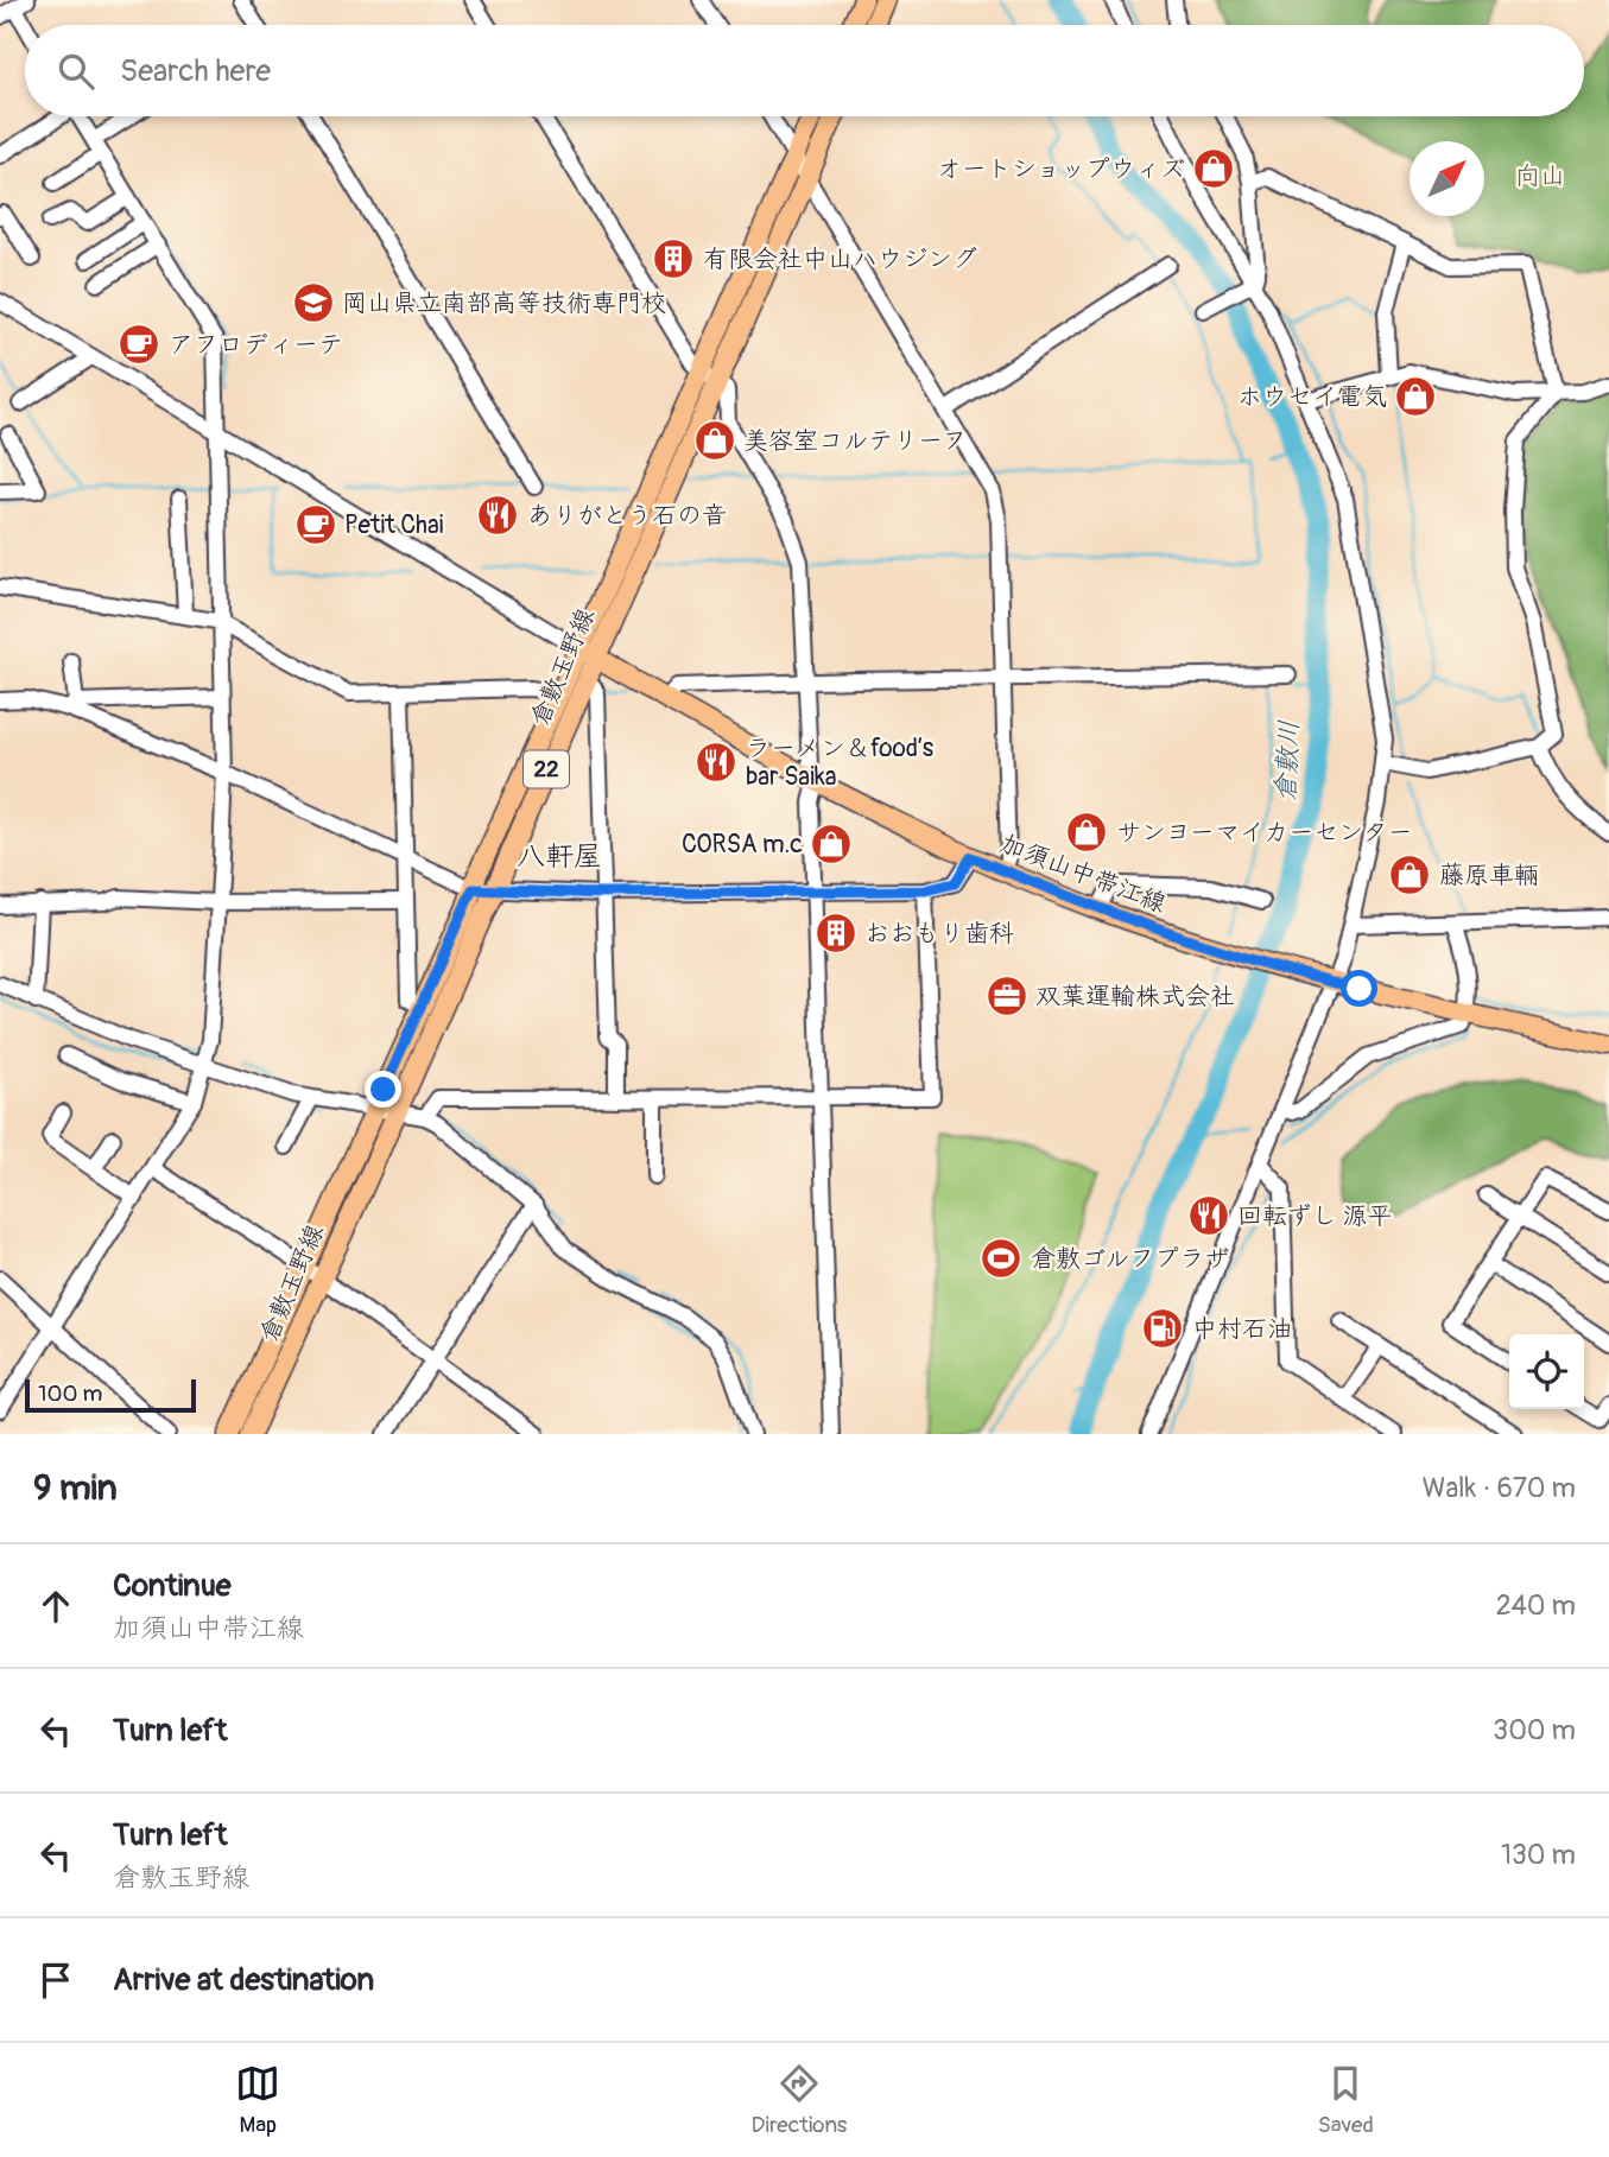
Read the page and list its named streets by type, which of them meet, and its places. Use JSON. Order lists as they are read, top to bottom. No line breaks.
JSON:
{"streets":{"main road":["倉敷玉野線","22","加須山中帯江線"]},"crossings":[["倉敷玉野線","加須山中帯江線"]],"districts":["八軒屋"],"water":["倉敷川"],"parks":["向山"],"places":{"shop":["オートショップウィズ","ホウセイ電気","美容室コルテリーフ","サンヨーマイカーセンター","CORSA m.c","藤原車輛"],"building":["有限会社中山ハウジング","おおもり歯科"],"school or university":["岡山県立南部高等技術専門校"],"cafe":["アフロディーテ","Petit Chai"],"restaurant":["ありがとう石の音","ラーメン＆food’s bar Saika","回転ずし 源平"],"office":["双葉運輸株式会社"],"sports":["倉敷ゴルフプラザ"],"fuel station":["中村石油"]},"scale_bar":"100 m","north":"top right","page":{"search":"Search here","scale":"100 m","heading":["9 min","Walk · 670 m"],"list":[["Continue","加須山中帯江線","240 m"],["Turn left","300 m"],["Turn left","倉敷玉野線","130 m"],"Arrive at destination"],"nav":["Map","Directions","Saved"]}}
